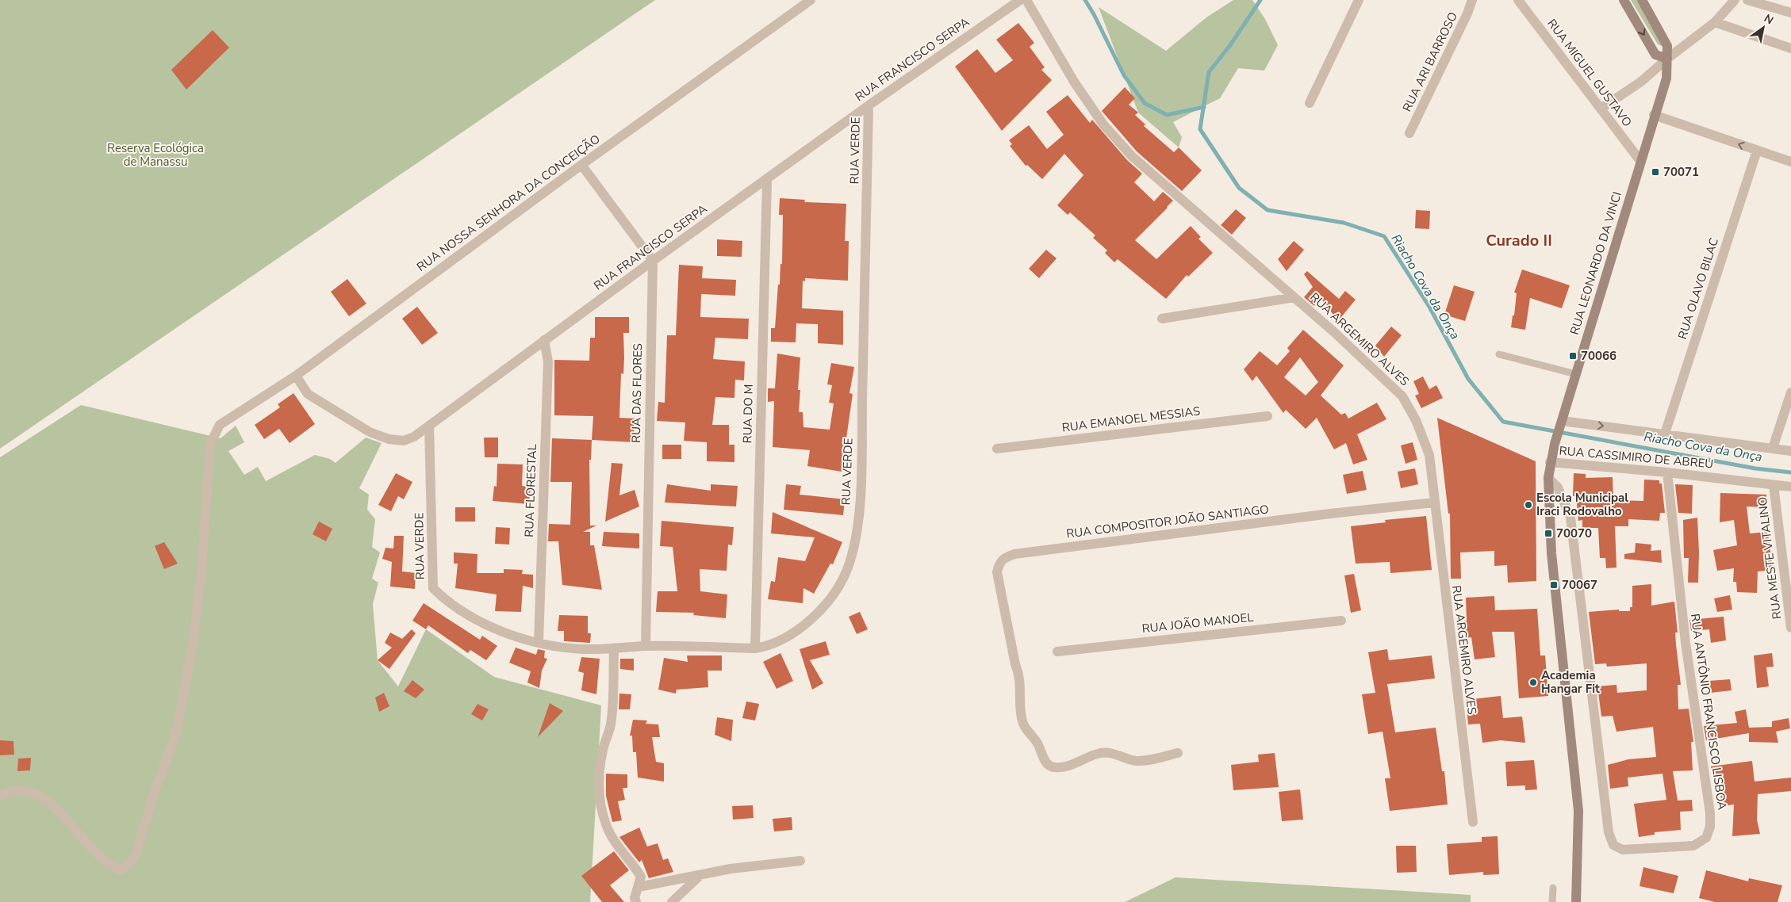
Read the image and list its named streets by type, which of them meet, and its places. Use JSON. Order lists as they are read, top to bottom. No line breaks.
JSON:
{"streets":{"street":["RUA FRANCISCO SERPA","RUA ARI BARROSO","RUA MIGUEL GUSTAVO","RUA VERDE","RUA NOSSA SENHORA DA CONCEIÇÃO","RUA LEONARDO DA VINCI","RUA OLAVO BILAC","RUA ARGEMIRO ALVES","RUA DAS FLORES","RUA DO M","RUA EMANOEL MESSIAS","RUA CASSIMIRO DE ABREU","RUA FLORESTAL","RUA COMPOSITOR JOÃO SANTIAGO","RUA MESTE VITALINO","RUA JOÃO MANOEL","RUA ANTÔNIO FRANCISCO LISBOA"]},"crossings":[["RUA FRANCISCO SERPA","RUA VERDE"],["RUA FRANCISCO SERPA","RUA NOSSA SENHORA DA CONCEIÇÃO"],["RUA FRANCISCO SERPA","RUA DAS FLORES"],["RUA FRANCISCO SERPA","RUA DO M"],["RUA FRANCISCO SERPA","RUA FLORESTAL"],["RUA MIGUEL GUSTAVO","RUA LEONARDO DA VINCI"],["RUA VERDE","RUA DAS FLORES"],["RUA VERDE","RUA DO M"],["RUA VERDE","RUA FLORESTAL"],["RUA LEONARDO DA VINCI","RUA CASSIMIRO DE ABREU"],["RUA LEONARDO DA VINCI","RUA ANTÔNIO FRANCISCO LISBOA"],["RUA OLAVO BILAC","RUA CASSIMIRO DE ABREU"],["RUA ARGEMIRO ALVES","RUA COMPOSITOR JOÃO SANTIAGO"],["RUA CASSIMIRO DE ABREU","RUA MESTE VITALINO"],["RUA CASSIMIRO DE ABREU","RUA ANTÔNIO FRANCISCO LISBOA"]],"districts":["Curado II"],"water":["Riacho Cova da Onça"],"parks":["Reserva Ecológica de Manassu"],"places":{"transit":["70071","70066","70070","70067"],"other":["Escola Municipal Iraci Rodovalho","Academia Hangar Fit"]},"north":"top right"}
